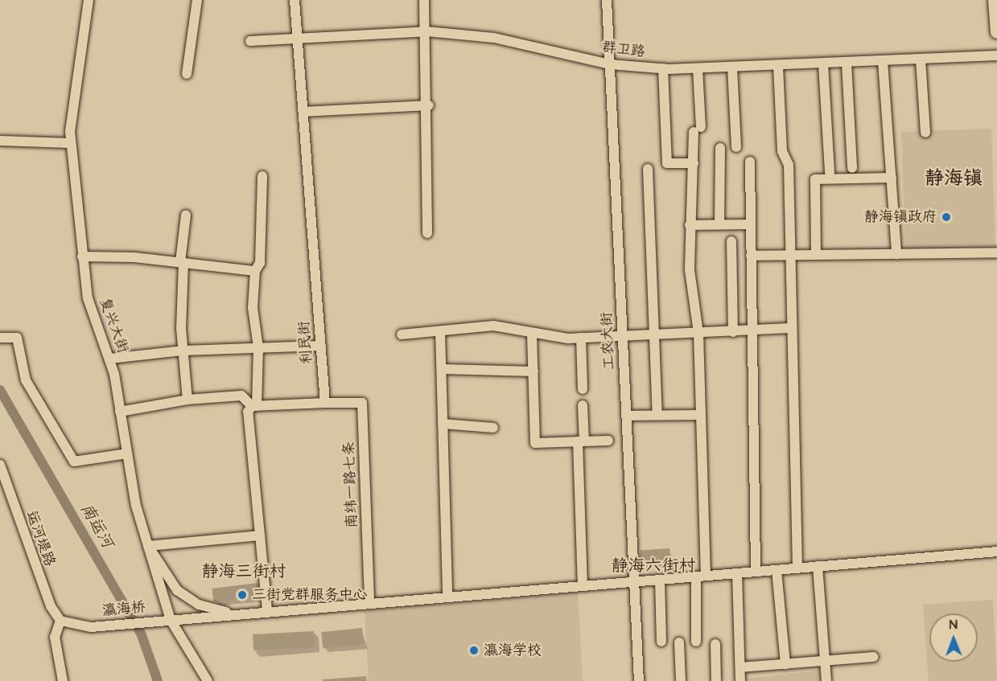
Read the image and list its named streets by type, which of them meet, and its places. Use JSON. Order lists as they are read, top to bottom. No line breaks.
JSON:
{"streets":{"street":["群卫路","复兴大街","工农大街","利民街","南纬一路七条","运河堤路","瀛海桥"]},"crossings":[["群卫路","工农大街"],["群卫路","利民街"],["复兴大街","瀛海桥"],["工农大街","瀛海桥"],["利民街","南纬一路七条"],["南纬一路七条","瀛海桥"],["运河堤路","瀛海桥"]],"districts":["静海镇","静海六街村","静海三街村"],"water":["南运河"],"places":["静海镇政府","三街党群服务中心","瀛海学校"],"north":"top"}
